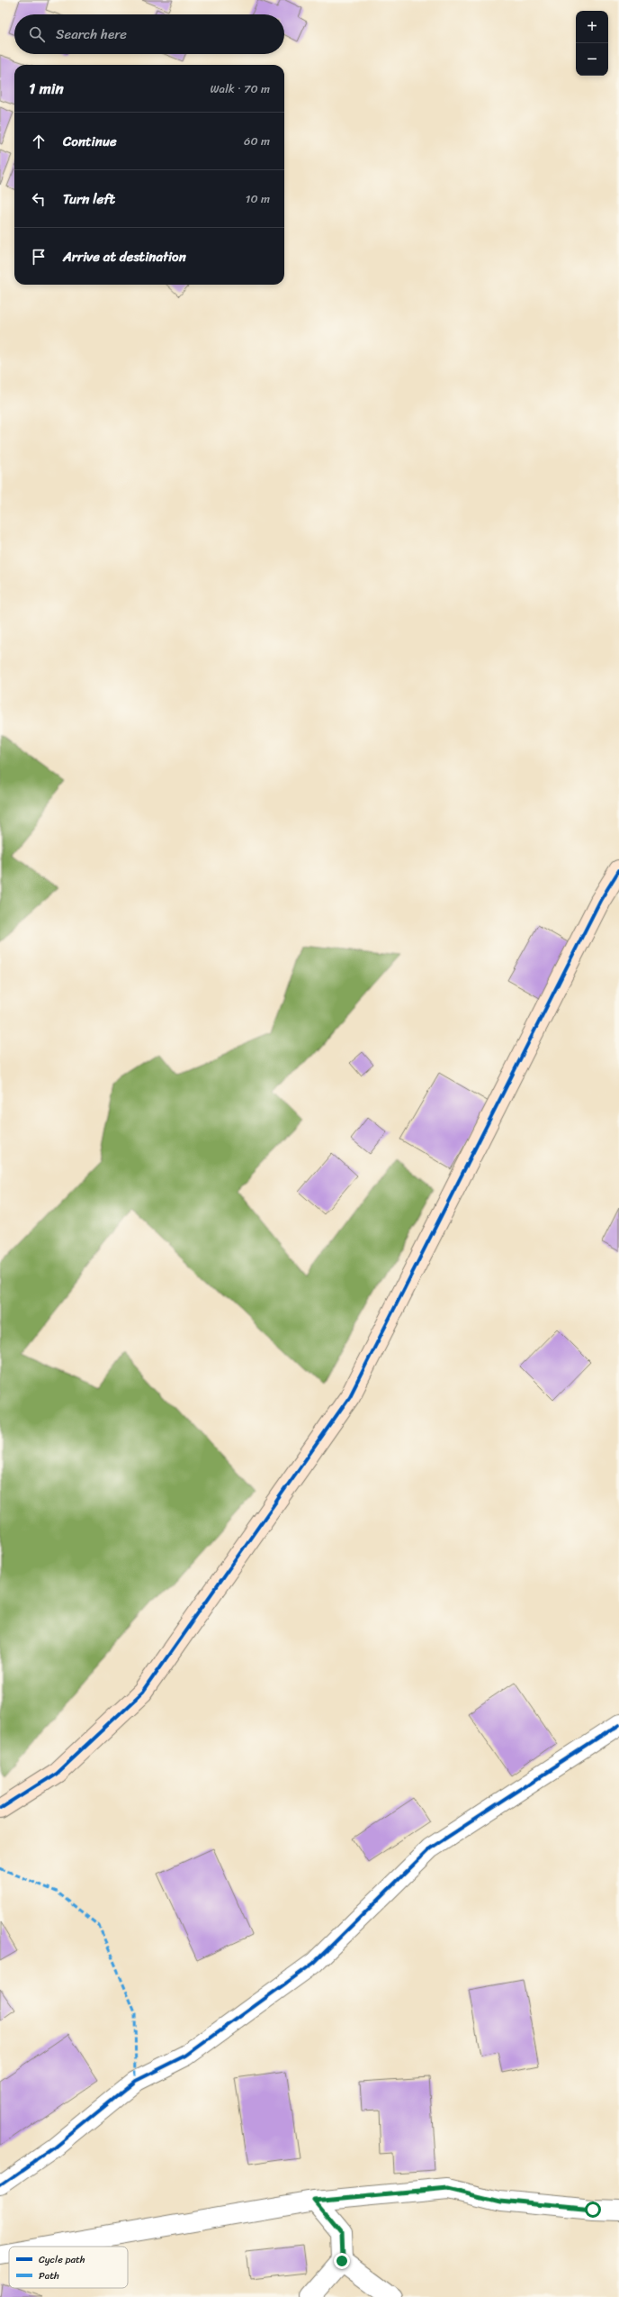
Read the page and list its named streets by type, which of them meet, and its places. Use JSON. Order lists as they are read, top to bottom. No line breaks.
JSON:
{"legend":["Cycle path","Path"],"page":{"map_buttons":["+","−"],"search":"Search here","heading":["1 min","Walk · 70 m"],"list":[["Continue","60 m"],["Turn left","10 m"],"Arrive at destination"]}}
